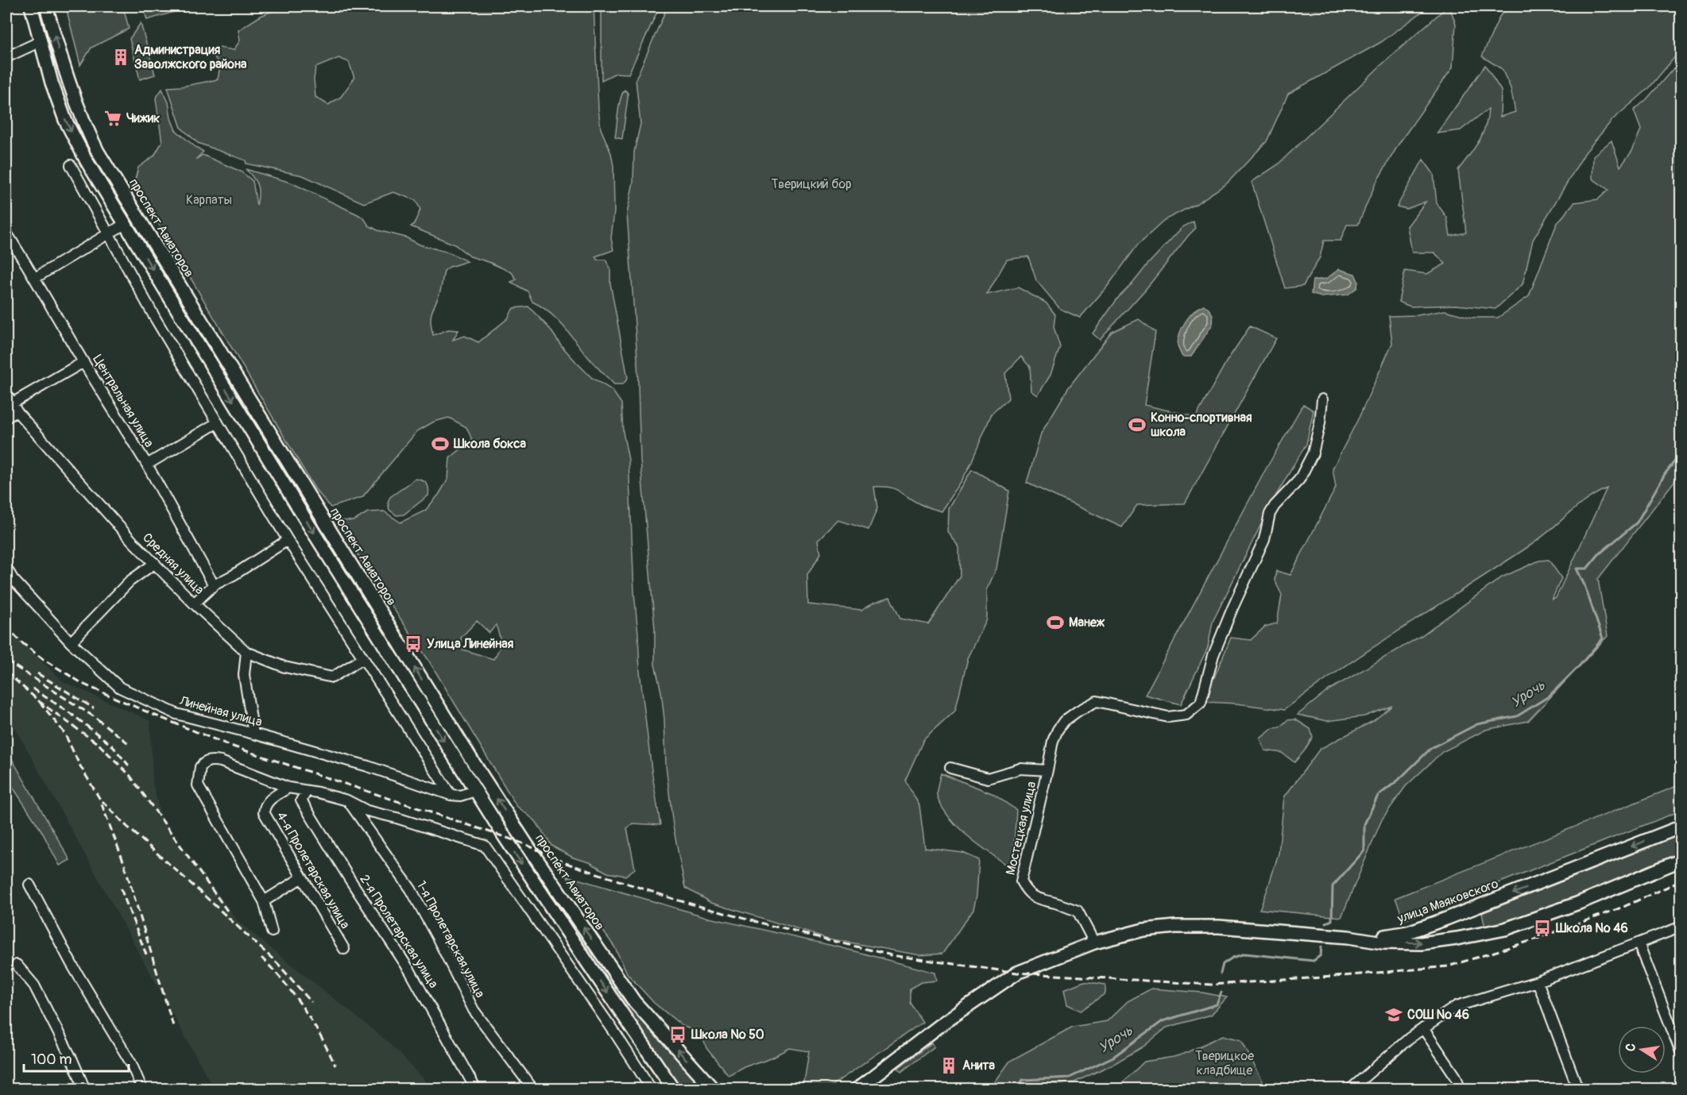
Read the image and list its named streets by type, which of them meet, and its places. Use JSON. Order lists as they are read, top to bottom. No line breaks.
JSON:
{"streets":{"main road":["проспект Авиаторов","улица Маяковского"],"street":["Центральная улица","Средняя улица","Линейная улица","Мостецкая улица","4-я Пролетарская улица","2-я Пролетарская улица","1-я Пролетарская улица"]},"water":["Урочь"],"parks":["Тверицкий бор","Карпаты","Тверицкое кладбище"],"places":{"building":["Администрация Заволжского района","Анита"],"supermarket":["Чижик"],"sports":["Конно-спортивная школа","Школа бокса","Манеж"],"bus stop":["Улица Линейная","Школа № 46","Школа № 50"],"school or university":["СОШ № 46"]},"scale_bar":"100 m","north":"left"}
